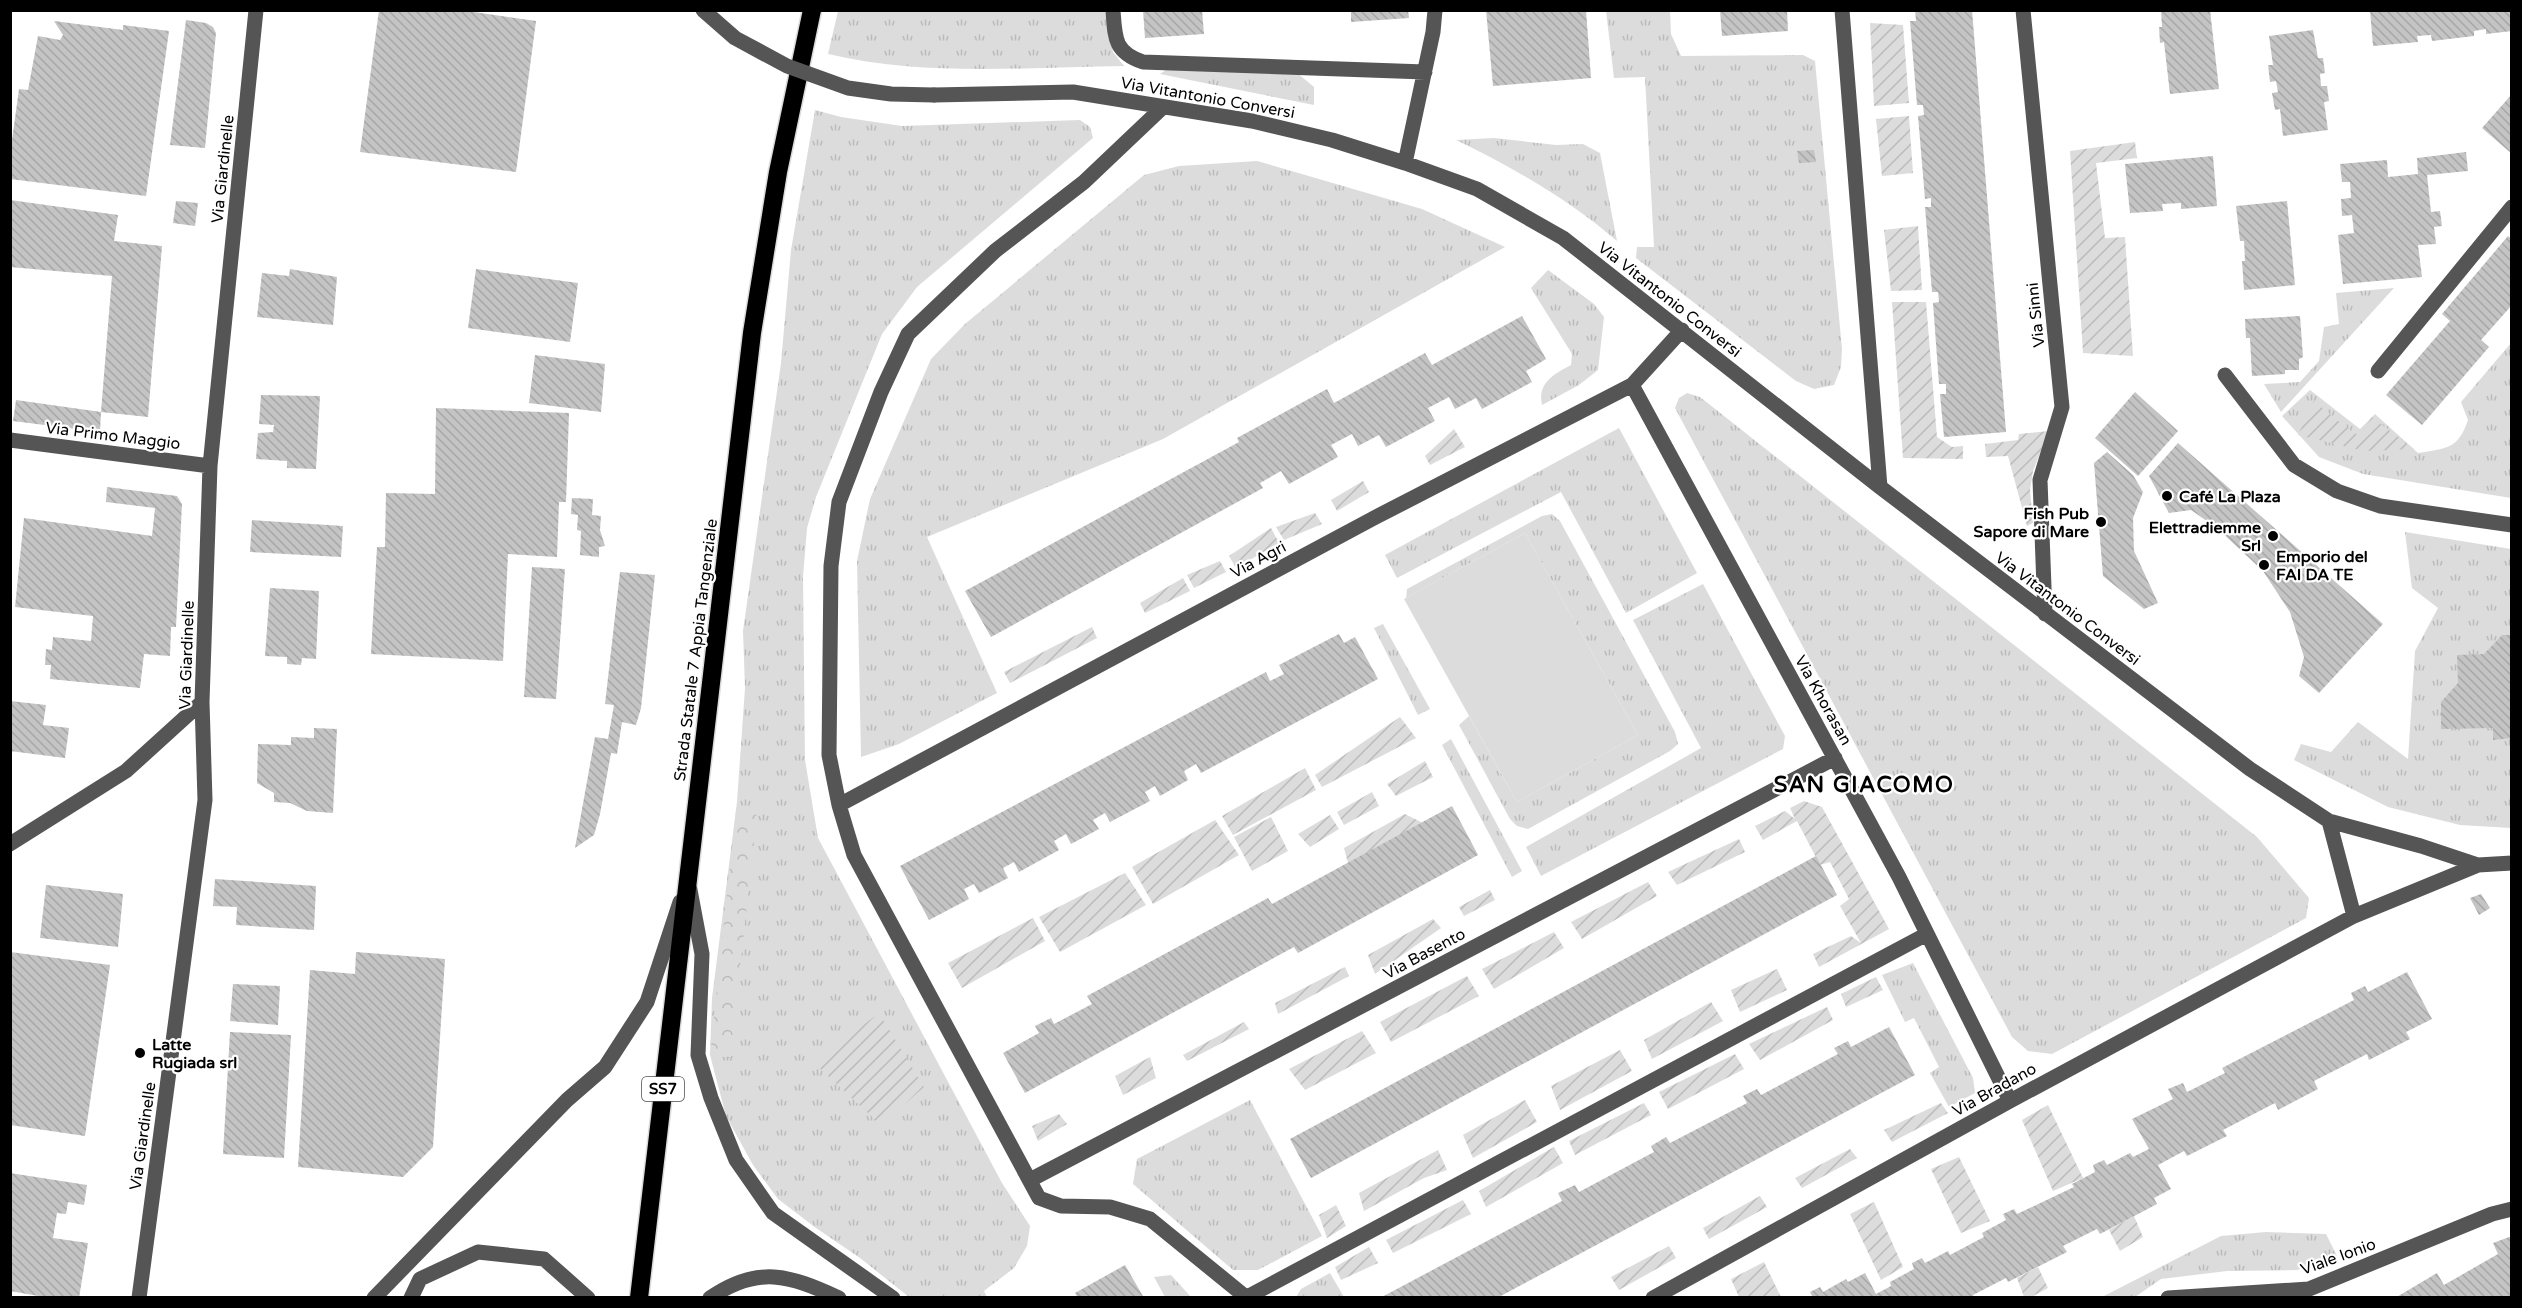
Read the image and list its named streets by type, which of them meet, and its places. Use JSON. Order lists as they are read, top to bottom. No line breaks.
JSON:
{"streets":{"highway":["Strada Statale 7 Appia Tangenziale","SS7"],"street":["Via Vitantonio Conversi","Via Giardinelle","Via Sinni","Via Primo Maggio","Via Agri","Via Khorasan","Via Basento","Via Bradano","Viale Ionio"]},"crossings":[["Via Vitantonio Conversi","Via Sinni"],["Via Vitantonio Conversi","Via Agri"],["Via Vitantonio Conversi","Via Bradano"],["Via Giardinelle","Via Primo Maggio"],["Via Agri","Via Khorasan"],["Via Khorasan","Via Basento"],["Via Khorasan","Via Bradano"]],"districts":["SAN GIACOMO"],"places":["Café La Plaza","Fish Pub Sapore di Mare","Elettradiemme Srl","Emporio del FAI DA TE","Latte Rugiada srl"]}
